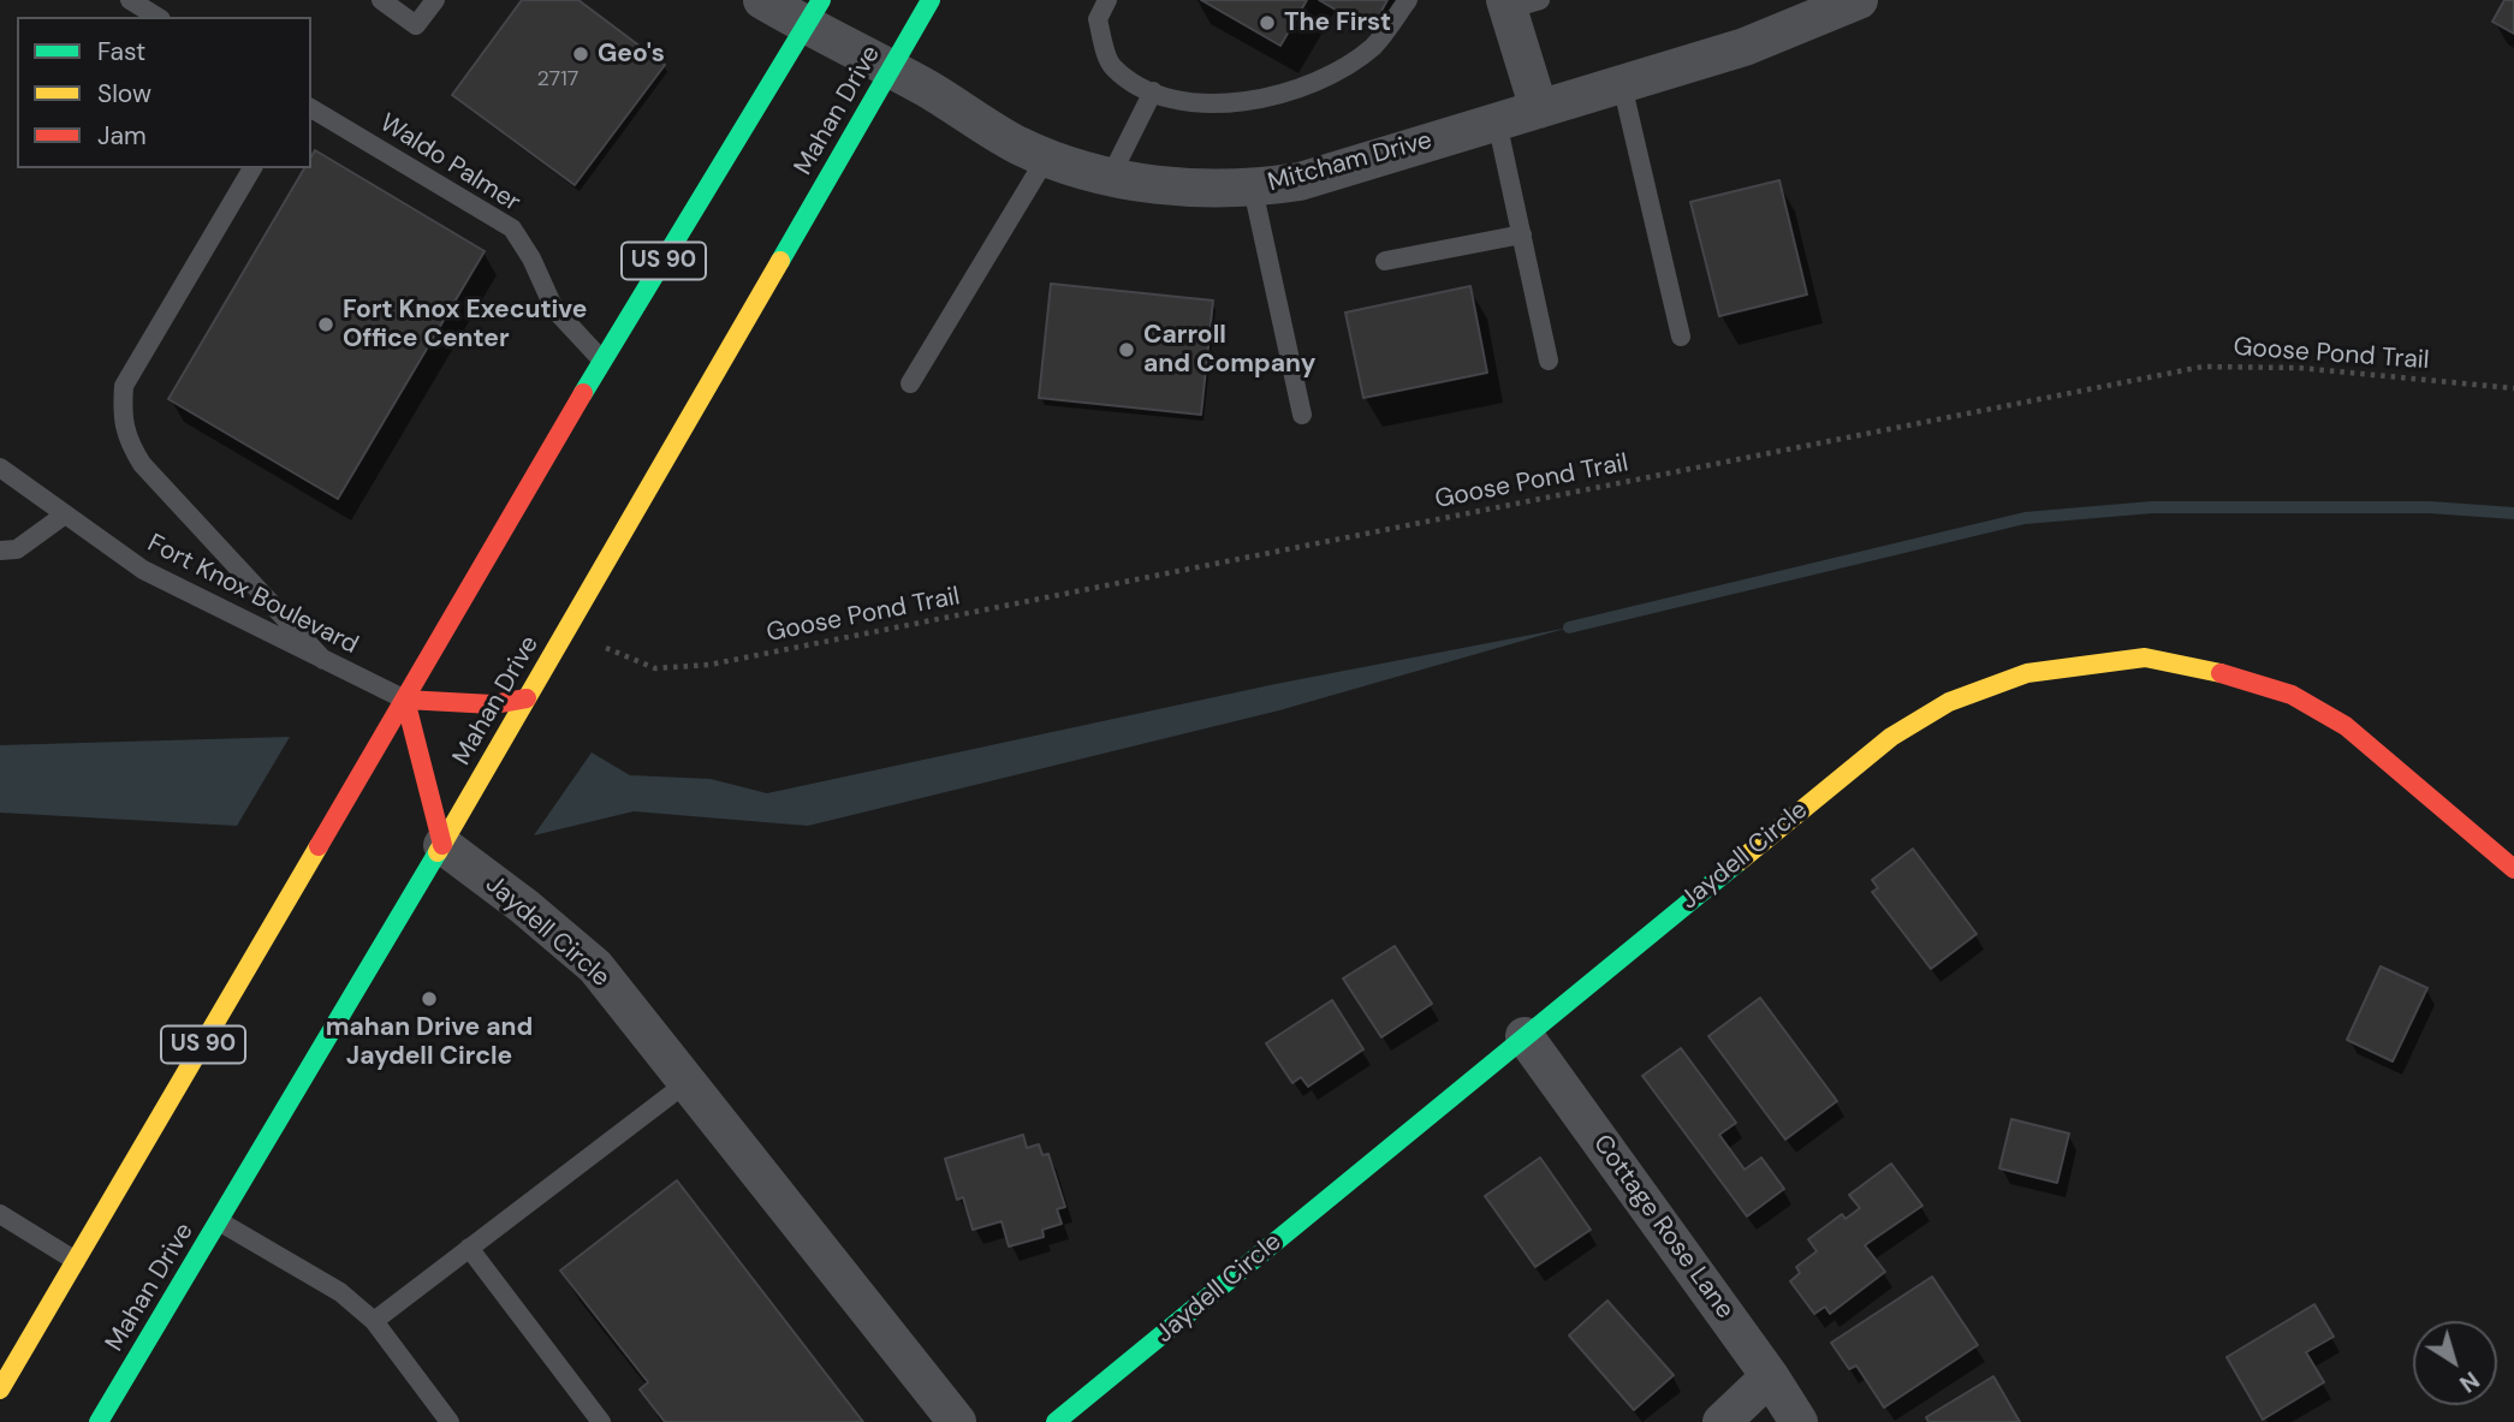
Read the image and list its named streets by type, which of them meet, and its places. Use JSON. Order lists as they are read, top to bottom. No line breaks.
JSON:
{"streets":{"main road":["Mahan Drive","US 90","Jaydell Circle"],"street":["Mitcham Drive","Cottage Rose Lane"],"lane":["Waldo Palmer","Fort Knox Boulevard"],"path":["Goose Pond Trail"]},"crossings":[["Mahan Drive","Mitcham Drive"],["Mahan Drive","Goose Pond Trail"],["Mahan Drive","Jaydell Circle"],["Mitcham Drive","US 90"],["Waldo Palmer","US 90"],["US 90","Fort Knox Boulevard"],["Jaydell Circle","Cottage Rose Lane"]],"places":["The First","Geo's","Fort Knox Executive Office Center","Carroll and Company","mahan Drive and Jaydell Circle"],"house_numbers":["2717"],"legend":["Fast","Slow","Jam"],"north":"bottom right"}
